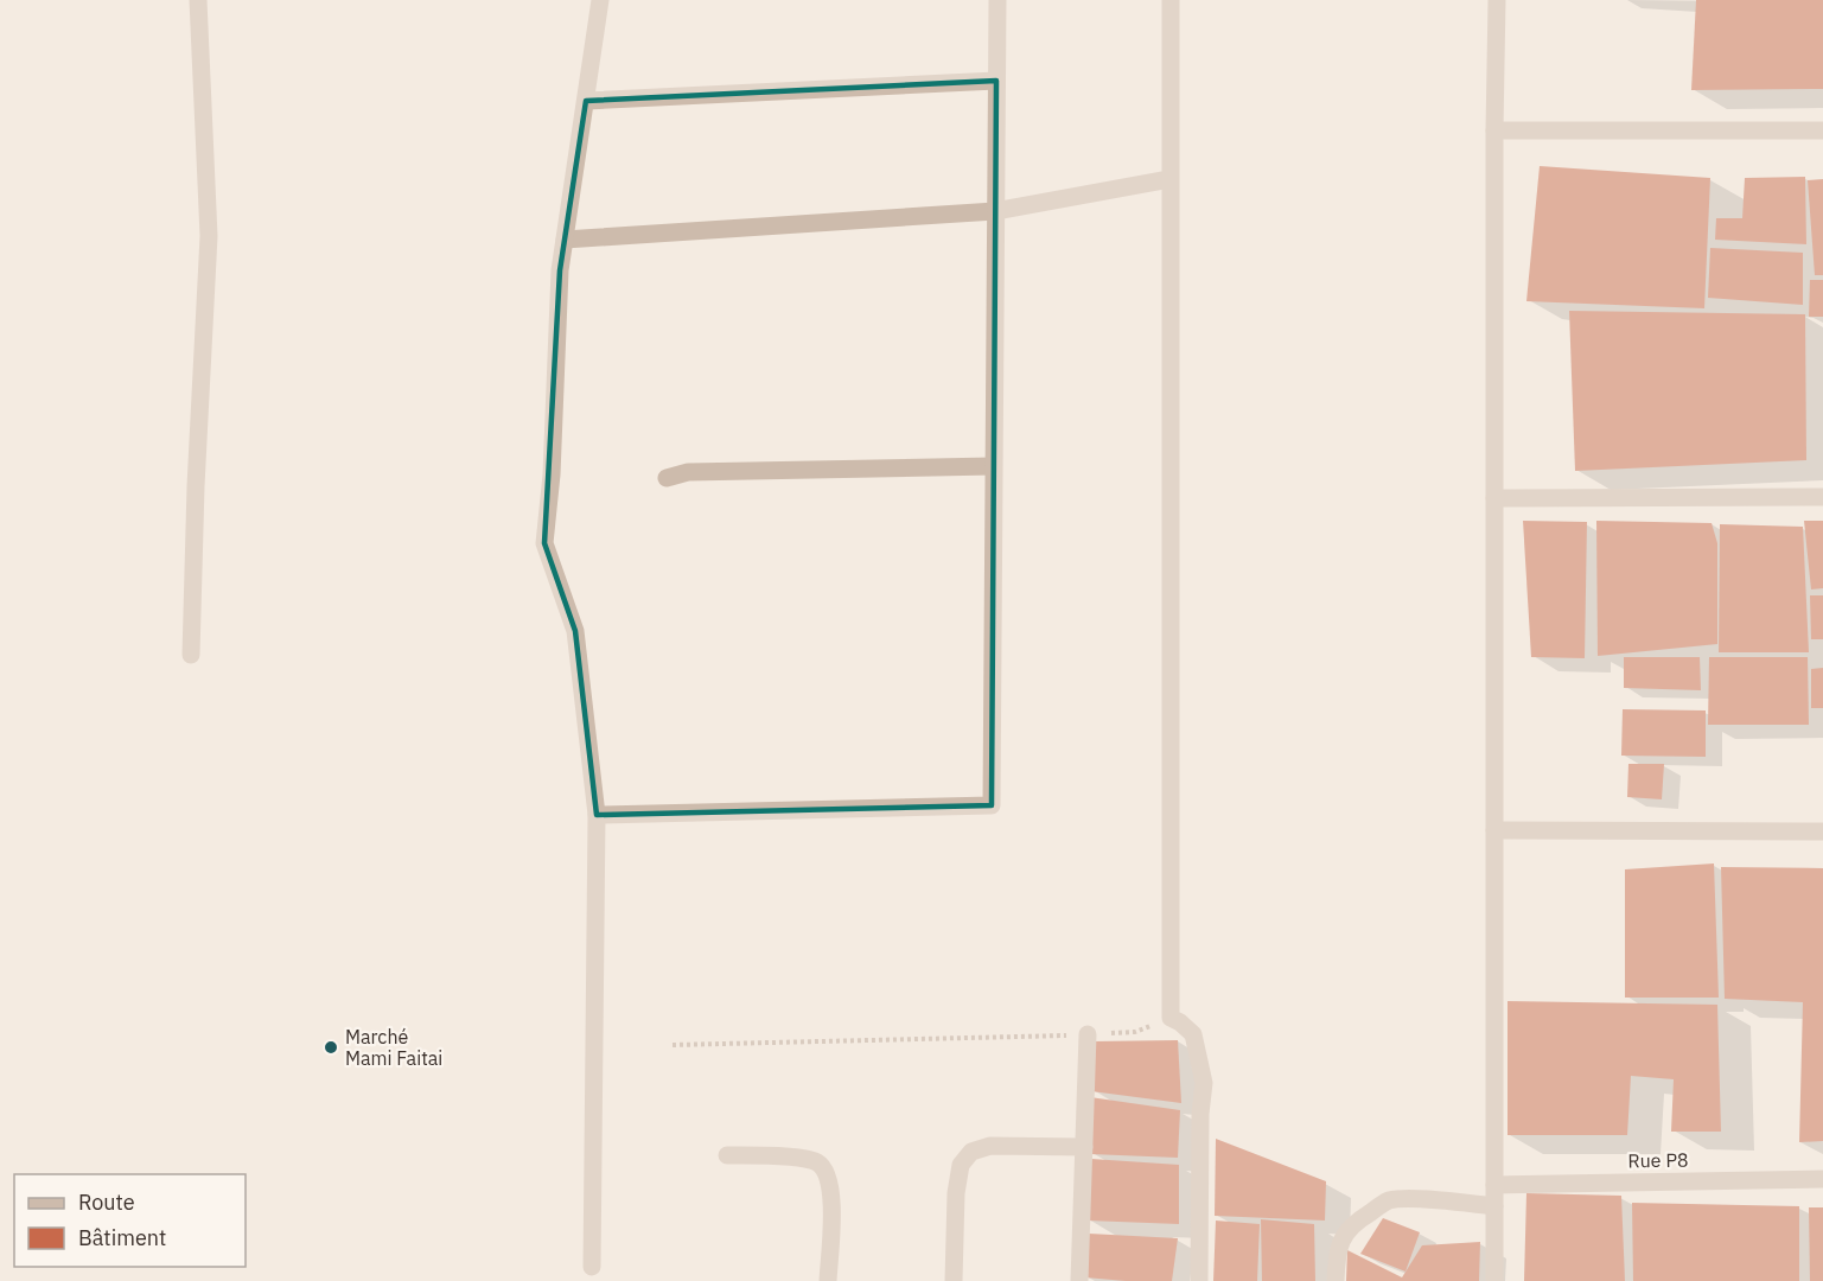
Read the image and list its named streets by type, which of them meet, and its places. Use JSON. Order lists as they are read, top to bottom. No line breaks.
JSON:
{"streets":{"street":["Rue P8"]},"places":["Marché Mami Faitai"],"legend":["Route","Bâtiment"]}
